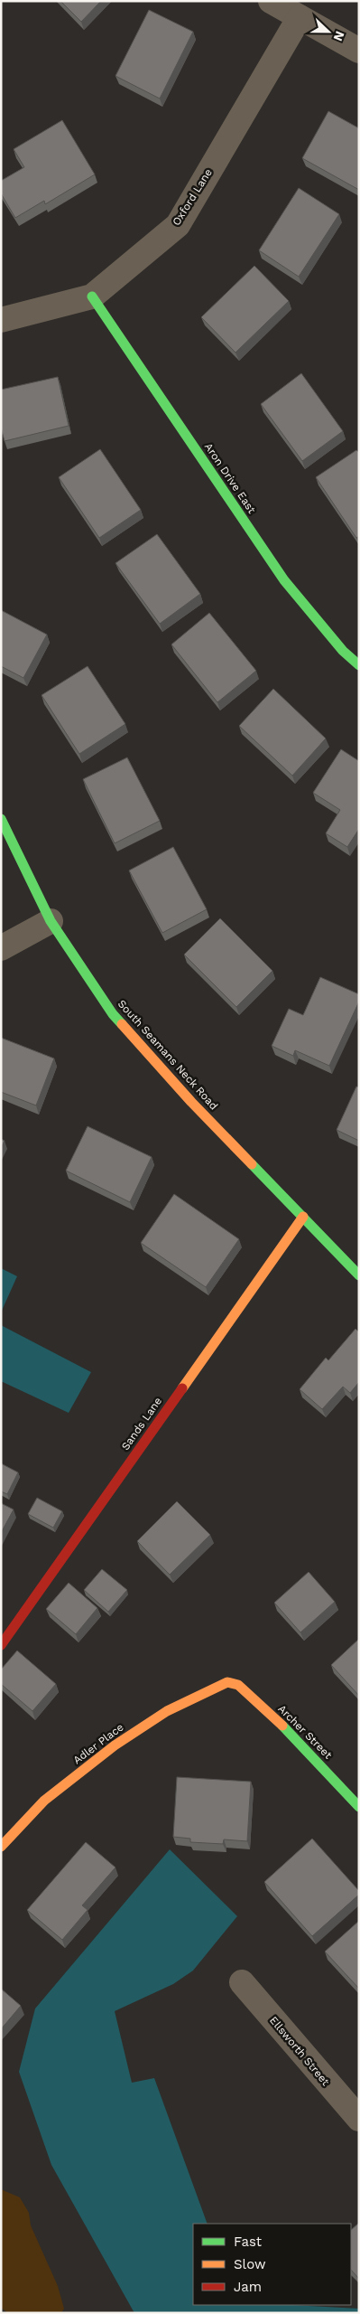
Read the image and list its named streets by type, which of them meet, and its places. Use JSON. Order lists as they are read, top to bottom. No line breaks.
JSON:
{"streets":{"street":["Oxford Lane","Aron Drive East","South Seamans Neck Road","Sands Lane","Archer Street","Adler Place","Ellsworth Street"]},"crossings":[["Oxford Lane","Aron Drive East"],["South Seamans Neck Road","Sands Lane"],["Archer Street","Adler Place"]],"legend":["Fast","Slow","Jam"],"north":"right"}
